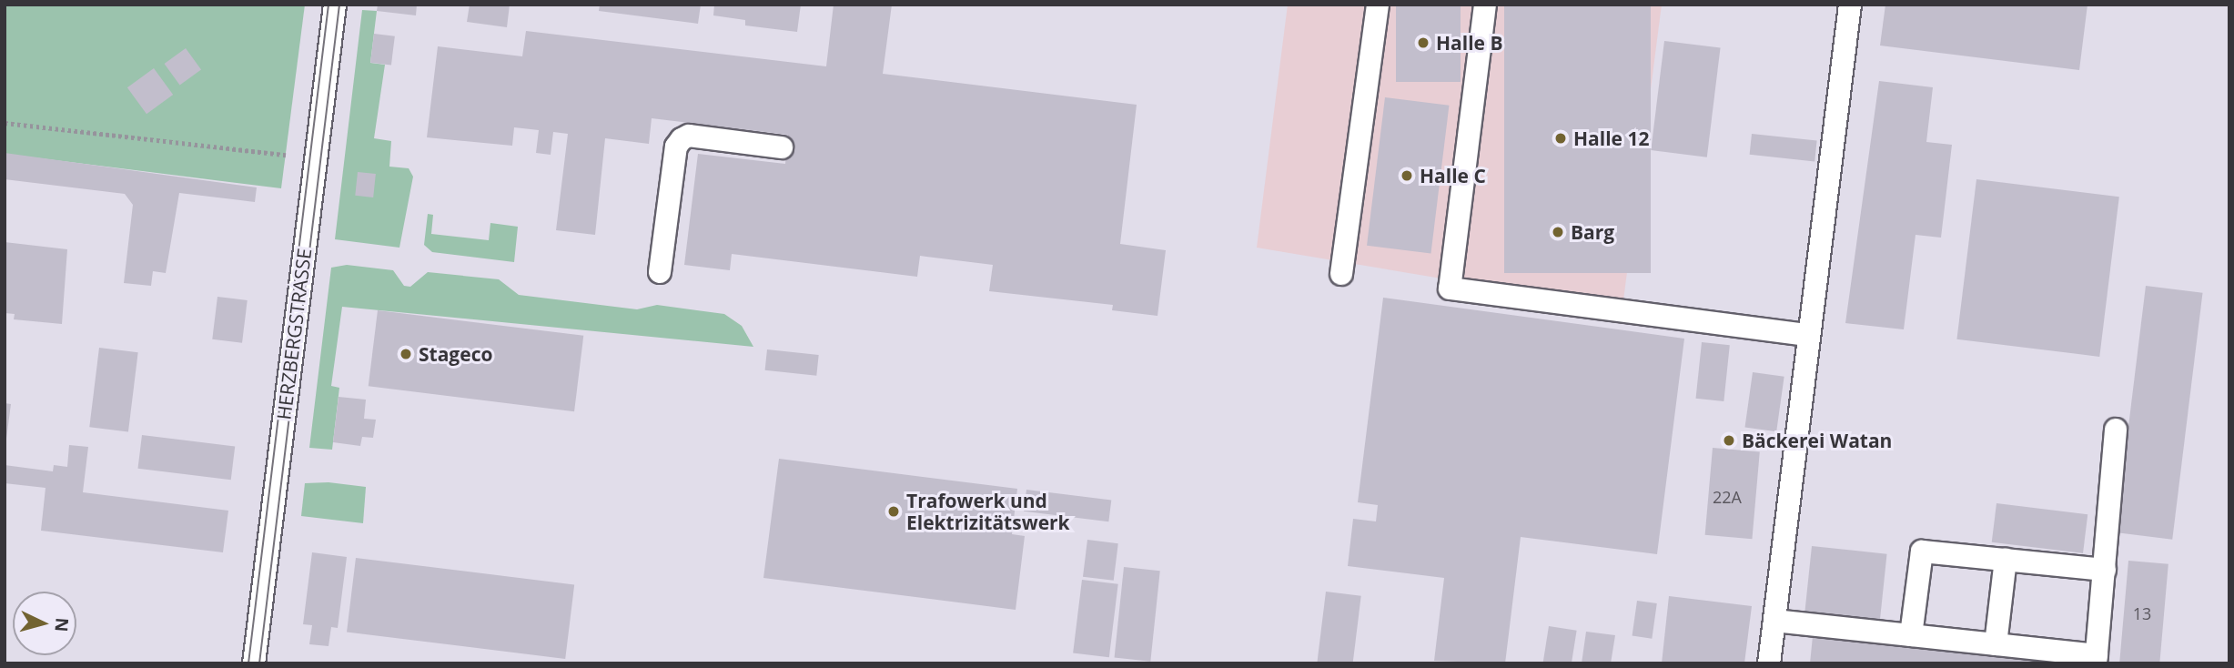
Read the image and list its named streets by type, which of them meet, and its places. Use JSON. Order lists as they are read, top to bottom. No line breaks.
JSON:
{"streets":{"street":["HERZBERGSTRASSE"]},"places":["Halle B","Halle 12","Halle C","Barg","Stageco","Bäckerei Watan","Trafowerk und Elektrizitätswerk"],"house_numbers":["22A","13"],"north":"right"}
